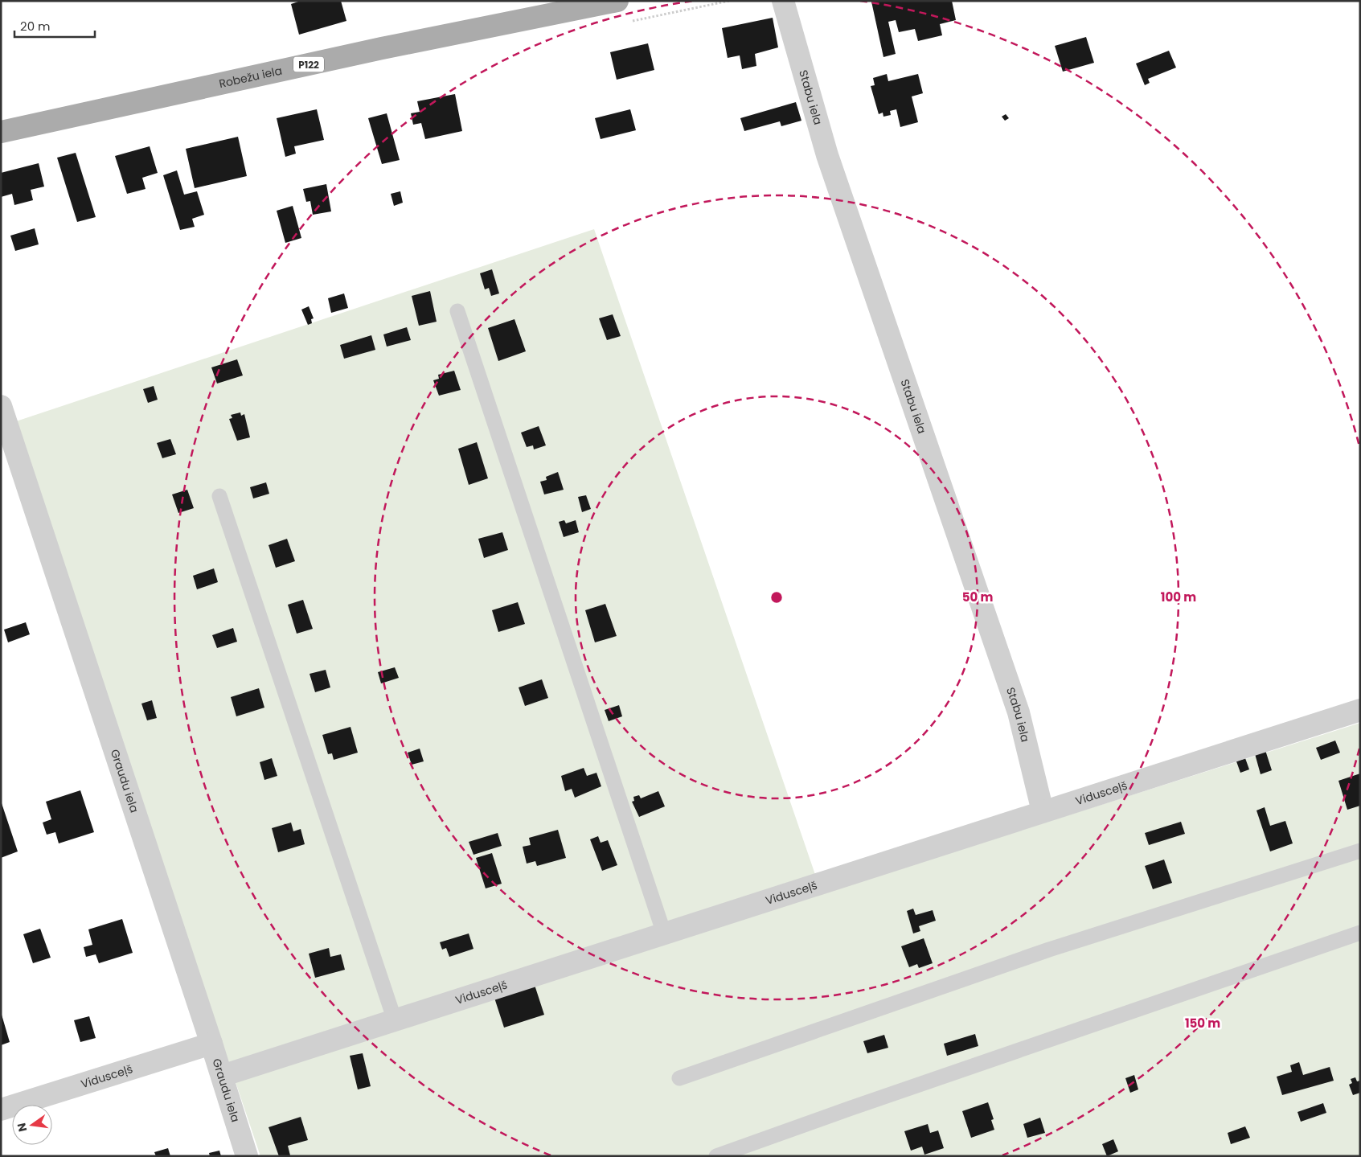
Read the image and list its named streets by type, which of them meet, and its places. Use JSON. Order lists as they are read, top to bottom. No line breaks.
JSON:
{"streets":{"main road":["P122","Robežu iela"],"street":["Stabu iela","Graudu iela","Vidusceļš"]},"crossings":[["Stabu iela","Vidusceļš"],["Graudu iela","Vidusceļš"]],"scale_bar":"20 m","north":"left","rings":["50 m","100 m","150 m"]}
